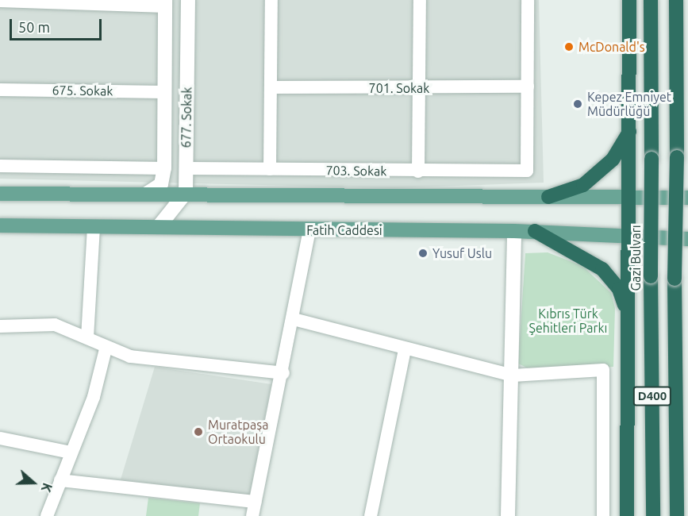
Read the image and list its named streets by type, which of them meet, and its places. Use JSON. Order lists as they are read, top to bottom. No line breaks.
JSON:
{"streets":{"highway":["Gazi Bulvarı","D400"],"main road":["Fatih Caddesi"],"street":["701. Sokak","675. Sokak","677. Sokak","703. Sokak"]},"crossings":[["701. Sokak","703. Sokak"],["675. Sokak","677. Sokak"],["677. Sokak","703. Sokak"]],"parks":["Kıbrıs Türk Şehitleri Parkı"],"places":["McDonald's","Kepez Emniyet Müdürlüğü","Yusuf Uslu","Muratpaşa Ortaokulu"],"scale_bar":"50 m","north":"right"}
